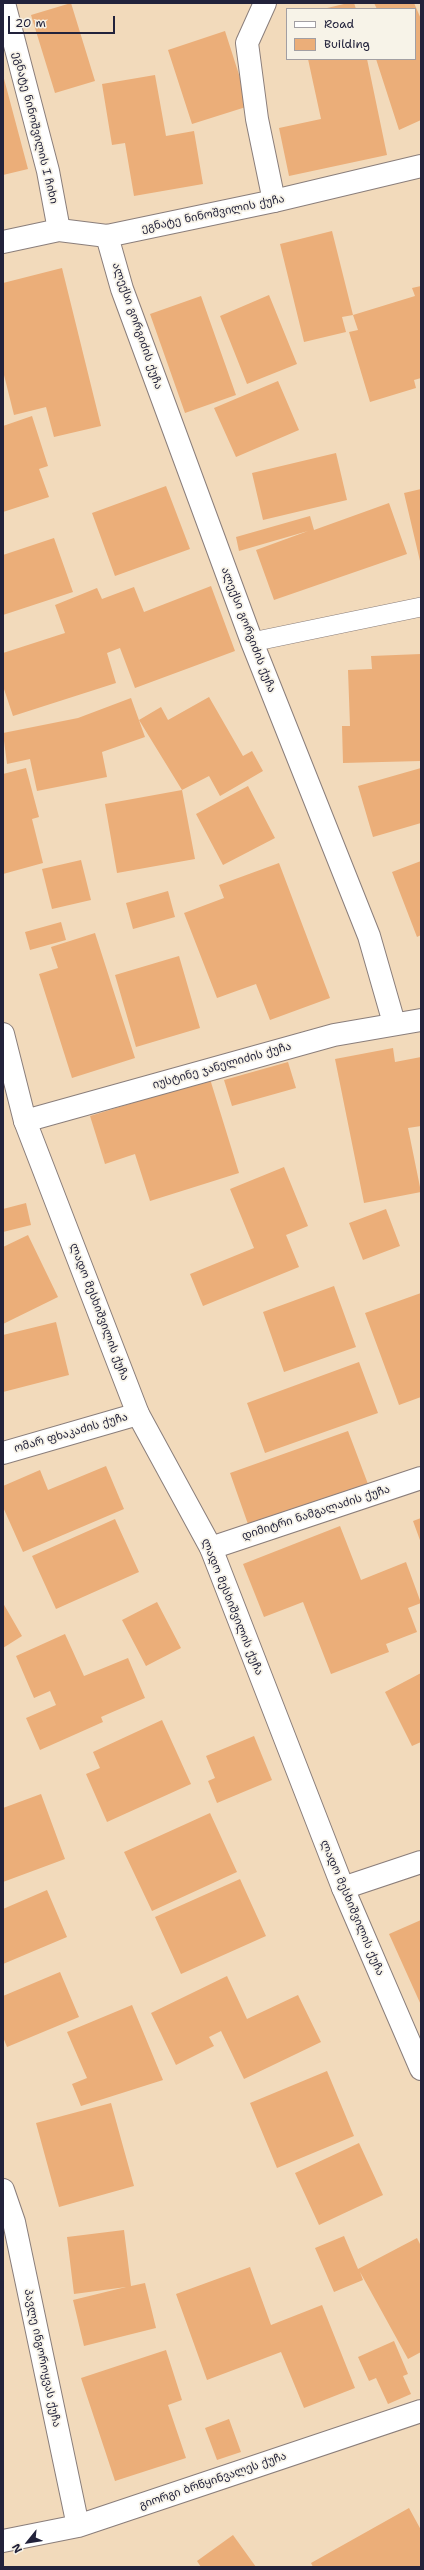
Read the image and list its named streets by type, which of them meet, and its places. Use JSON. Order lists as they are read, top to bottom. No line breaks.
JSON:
{"streets":{"street":["ეგნატე ნინოშვილის I ჩიხი","ეგნატე ნინოშვილის ქუჩა","ალექსი გორგიძის ქუჩა","იუსტინე ჯანელიძის ქუჩა","ლადო მესხიშვილის ქუჩა","ომარ ფხაკაძის ქუჩა","დიმიტრი ნამგალაძის ქუჩა","პავლე ინგოროყვას ქუჩა","გიორგი ბრწყინვალეს ქუჩა"]},"crossings":[["ეგნატე ნინოშვილის I ჩიხი","ეგნატე ნინოშვილის ქუჩა"],["ეგნატე ნინოშვილის ქუჩა","ალექსი გორგიძის ქუჩა"],["ალექსი გორგიძის ქუჩა","იუსტინე ჯანელიძის ქუჩა"],["იუსტინე ჯანელიძის ქუჩა","ლადო მესხიშვილის ქუჩა"],["ლადო მესხიშვილის ქუჩა","ომარ ფხაკაძის ქუჩა"],["ლადო მესხიშვილის ქუჩა","დიმიტრი ნამგალაძის ქუჩა"],["პავლე ინგოროყვას ქუჩა","გიორგი ბრწყინვალეს ქუჩა"]],"legend":["Road","Building"],"scale_bar":"20 m","north":"bottom left"}
